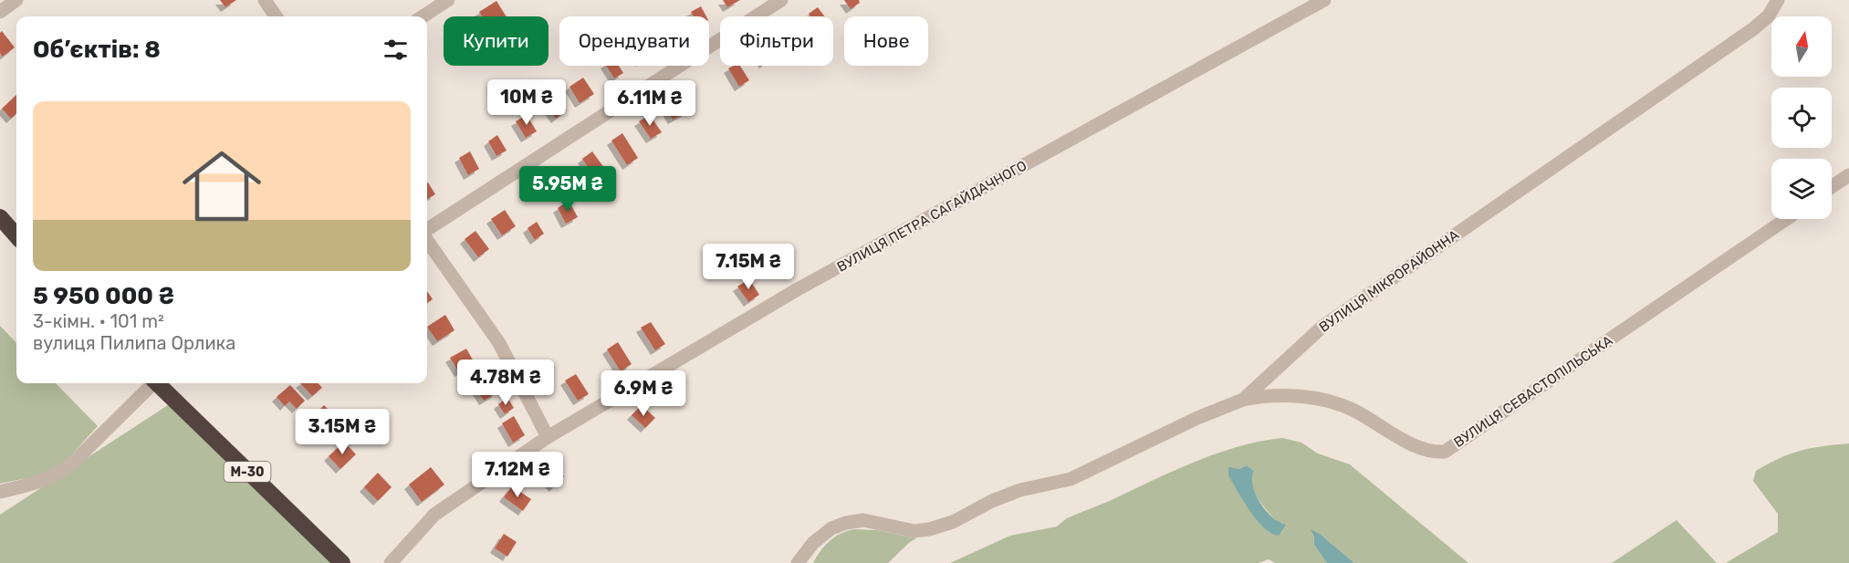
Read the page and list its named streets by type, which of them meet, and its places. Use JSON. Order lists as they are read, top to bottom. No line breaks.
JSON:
{"streets":{"highway":["М-30"],"street":["ВУЛИЦЯ ПЕТРА САГАЙДАЧНОГО","ВУЛИЦЯ МІКРОРАЙОННА","ВУЛИЦЯ СЕВАСТОПІЛЬСЬКА"]},"crossings":[["ВУЛИЦЯ МІКРОРАЙОННА","ВУЛИЦЯ СЕВАСТОПІЛЬСЬКА"]],"north":"top","page":{"chip":["Купити","Орендувати","Фільтри","Нове"],"heading":"Об’єктів: 8","price":["10M ₴","6.11M ₴","5.95M ₴","7.15M ₴","4.78M ₴","6.9M ₴","3.15M ₴","7.12M ₴"],"list":[{"name":"5 950 000 ₴","note":"3-кімн. · 101 m² · вулиця Пилипа Орлика"}]}}
